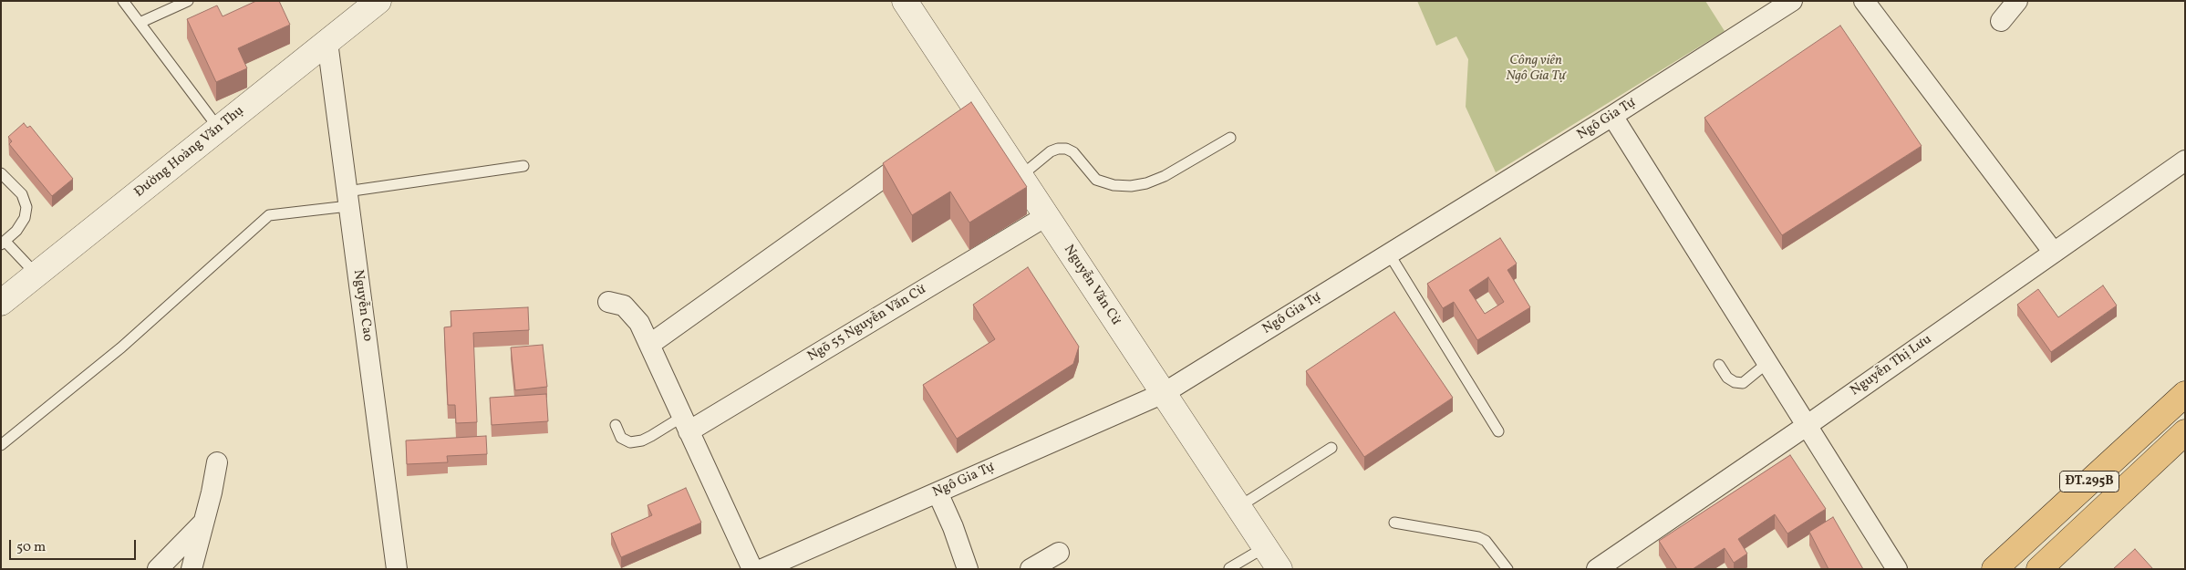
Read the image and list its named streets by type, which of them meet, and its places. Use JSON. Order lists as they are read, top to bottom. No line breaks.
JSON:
{"streets":{"main road":["ĐT.295B"],"street":["Ngô Gia Tự","Đường Hoàng Văn Thụ","Nguyễn Văn Cừ","Nguyễn Cao","Ngõ 55 Nguyễn Văn Cừ","Nguyễn Thị Lưu"]},"crossings":[["Ngô Gia Tự","Nguyễn Văn Cừ"],["Đường Hoàng Văn Thụ","Nguyễn Cao"],["Nguyễn Văn Cừ","Ngõ 55 Nguyễn Văn Cừ"]],"parks":["Công viên Ngô Gia Tự"],"scale_bar":"50 m"}
